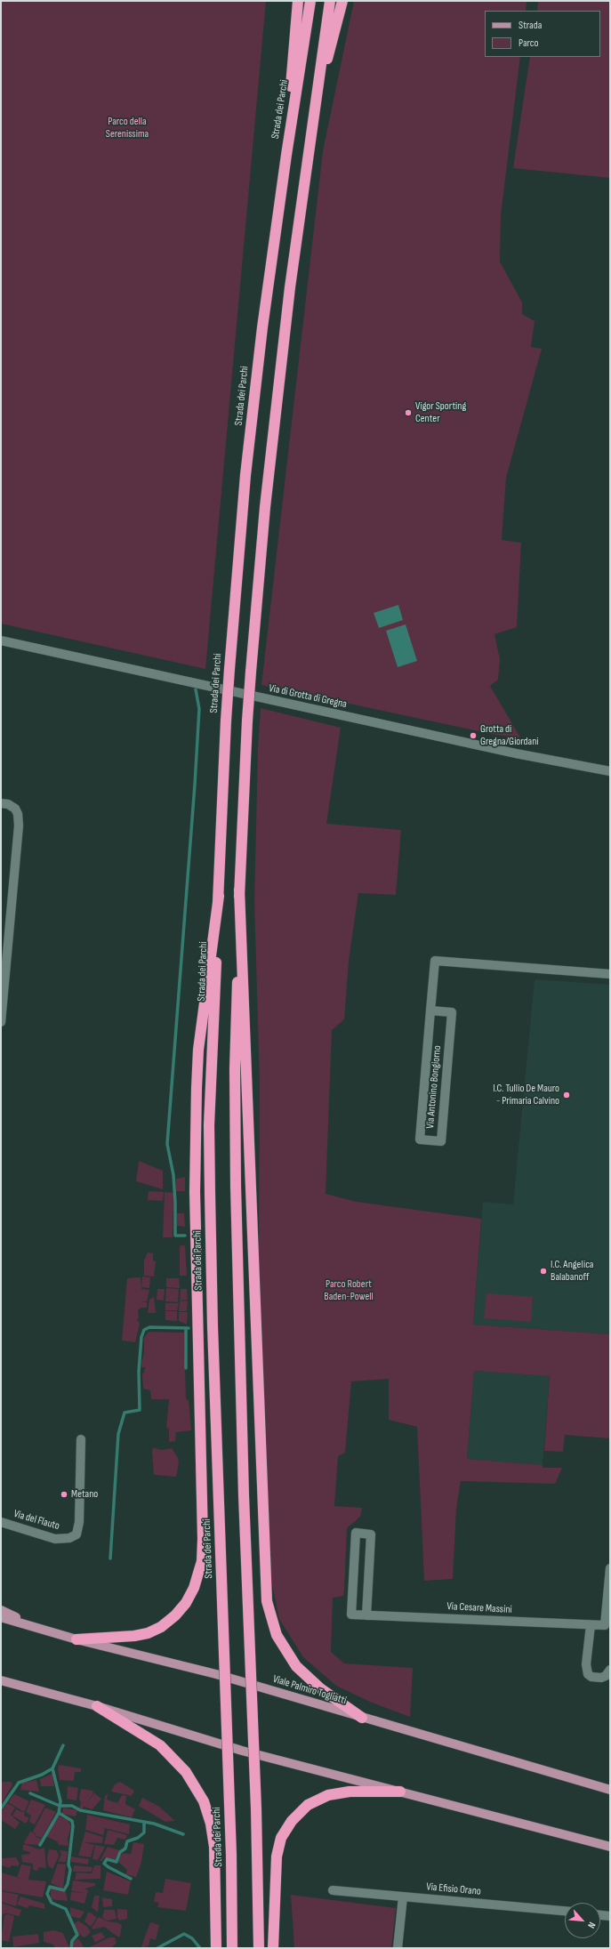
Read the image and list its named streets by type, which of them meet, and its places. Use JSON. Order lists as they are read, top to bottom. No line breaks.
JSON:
{"streets":{"highway":["Strada dei Parchi"],"main road":["Viale Palmiro Togliatti"],"street":["Via di Grotta di Gregna","Via Antonino Bongiorno","Via del Flauto","Via Cesare Massini","Via Efisio Orano"]},"parks":["Parco della Serenissima","Parco Robert Baden-Powell"],"places":["Vigor Sporting Center","Grotta di Gregna/Giordani","I.C. Tullio De Mauro - Primaria Calvino","I.C. Angelica Balabanoff","Metano"],"legend":["Strada","Parco"],"north":"bottom right"}
